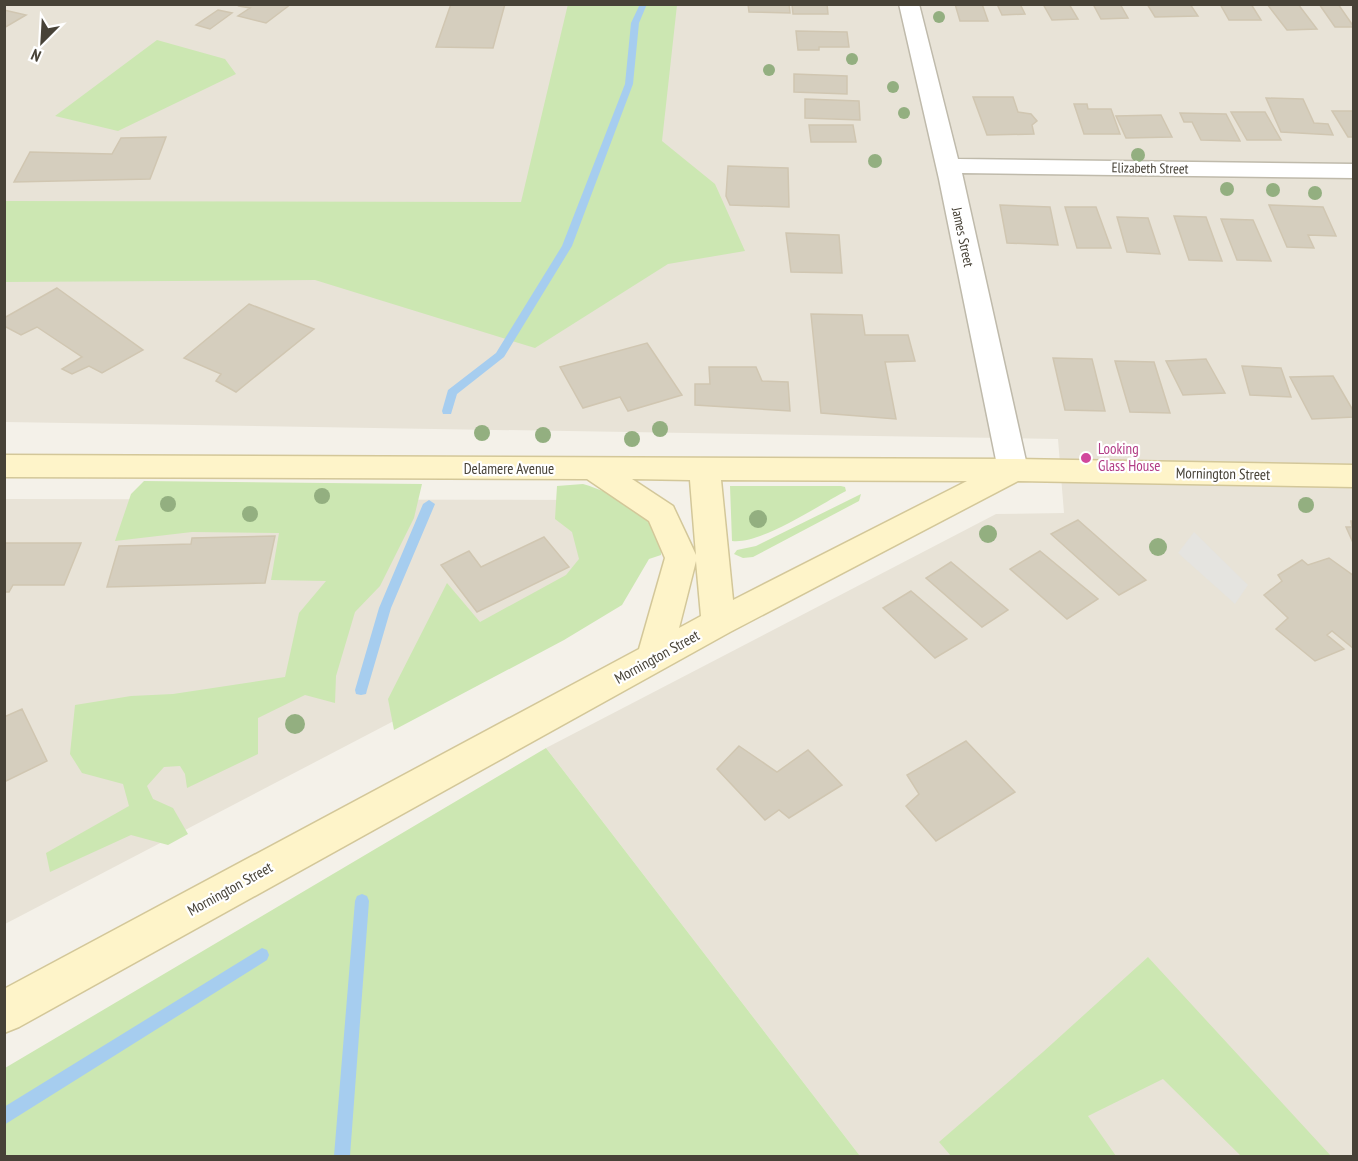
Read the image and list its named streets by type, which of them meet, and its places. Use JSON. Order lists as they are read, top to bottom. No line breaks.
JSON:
{"streets":{"street":["Elizabeth Street","James Street","Delamere Avenue","Mornington Street"]},"crossings":[["Elizabeth Street","James Street"],["James Street","Delamere Avenue"],["James Street","Mornington Street"],["Delamere Avenue","Mornington Street"]],"places":["Looking Glass House"],"north":"bottom left"}
